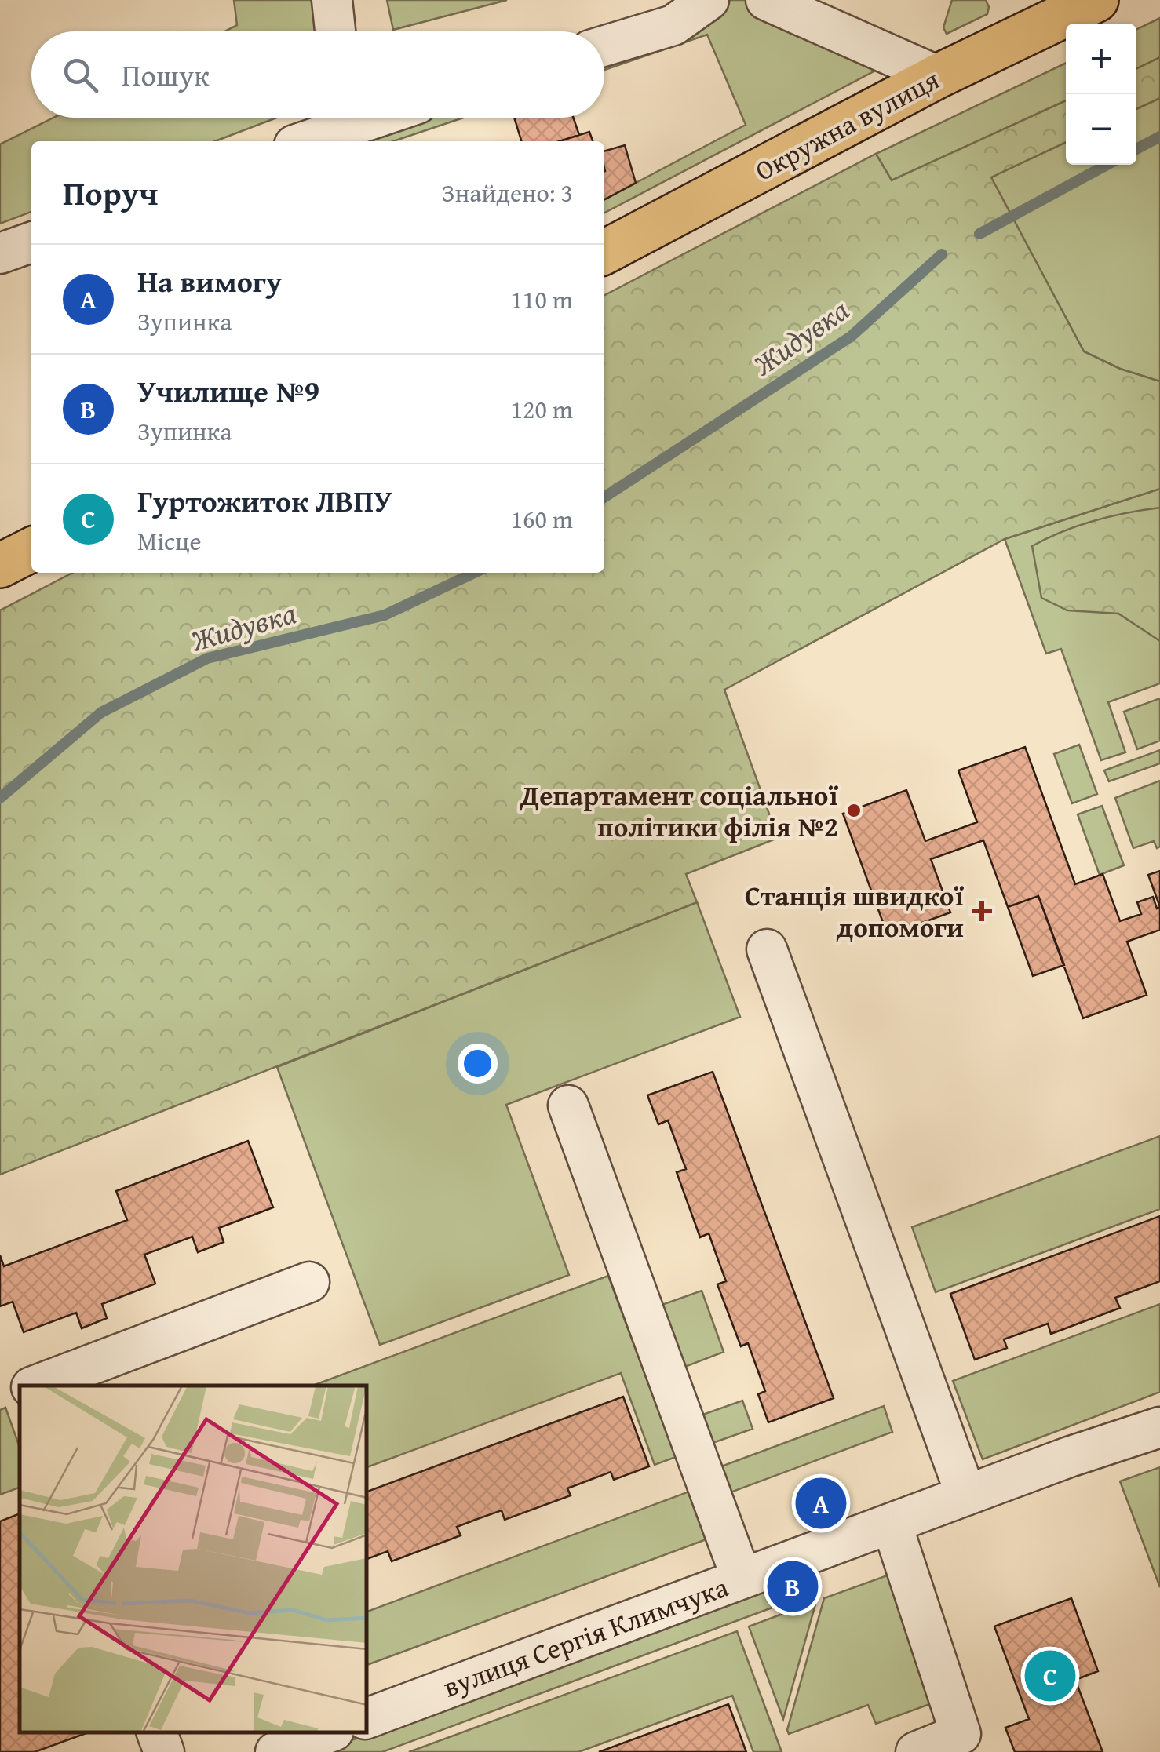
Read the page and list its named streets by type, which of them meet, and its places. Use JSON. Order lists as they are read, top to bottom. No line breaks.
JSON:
{"streets":{"main road":["Окружна вулиця"],"street":["вулиця Сергія Климчука"]},"water":["Жидувка"],"places":{"other":["Департамент соціальної політики філія №2"],"health":["Станція швидкої допомоги"]},"page":{"map_buttons":["+","−"],"search":"Пошук","heading":["Поруч","Знайдено: 3"],"list":[{"mark":"A","name":"На вимогу","note":"Зупинка","value":"110 m"},{"mark":"B","name":"Училище №9","note":"Зупинка","value":"120 m"},{"mark":"C","name":"Гуртожиток ЛВПУ","note":"Місце","value":"160 m"}],"pins":["A","B","C"]}}
